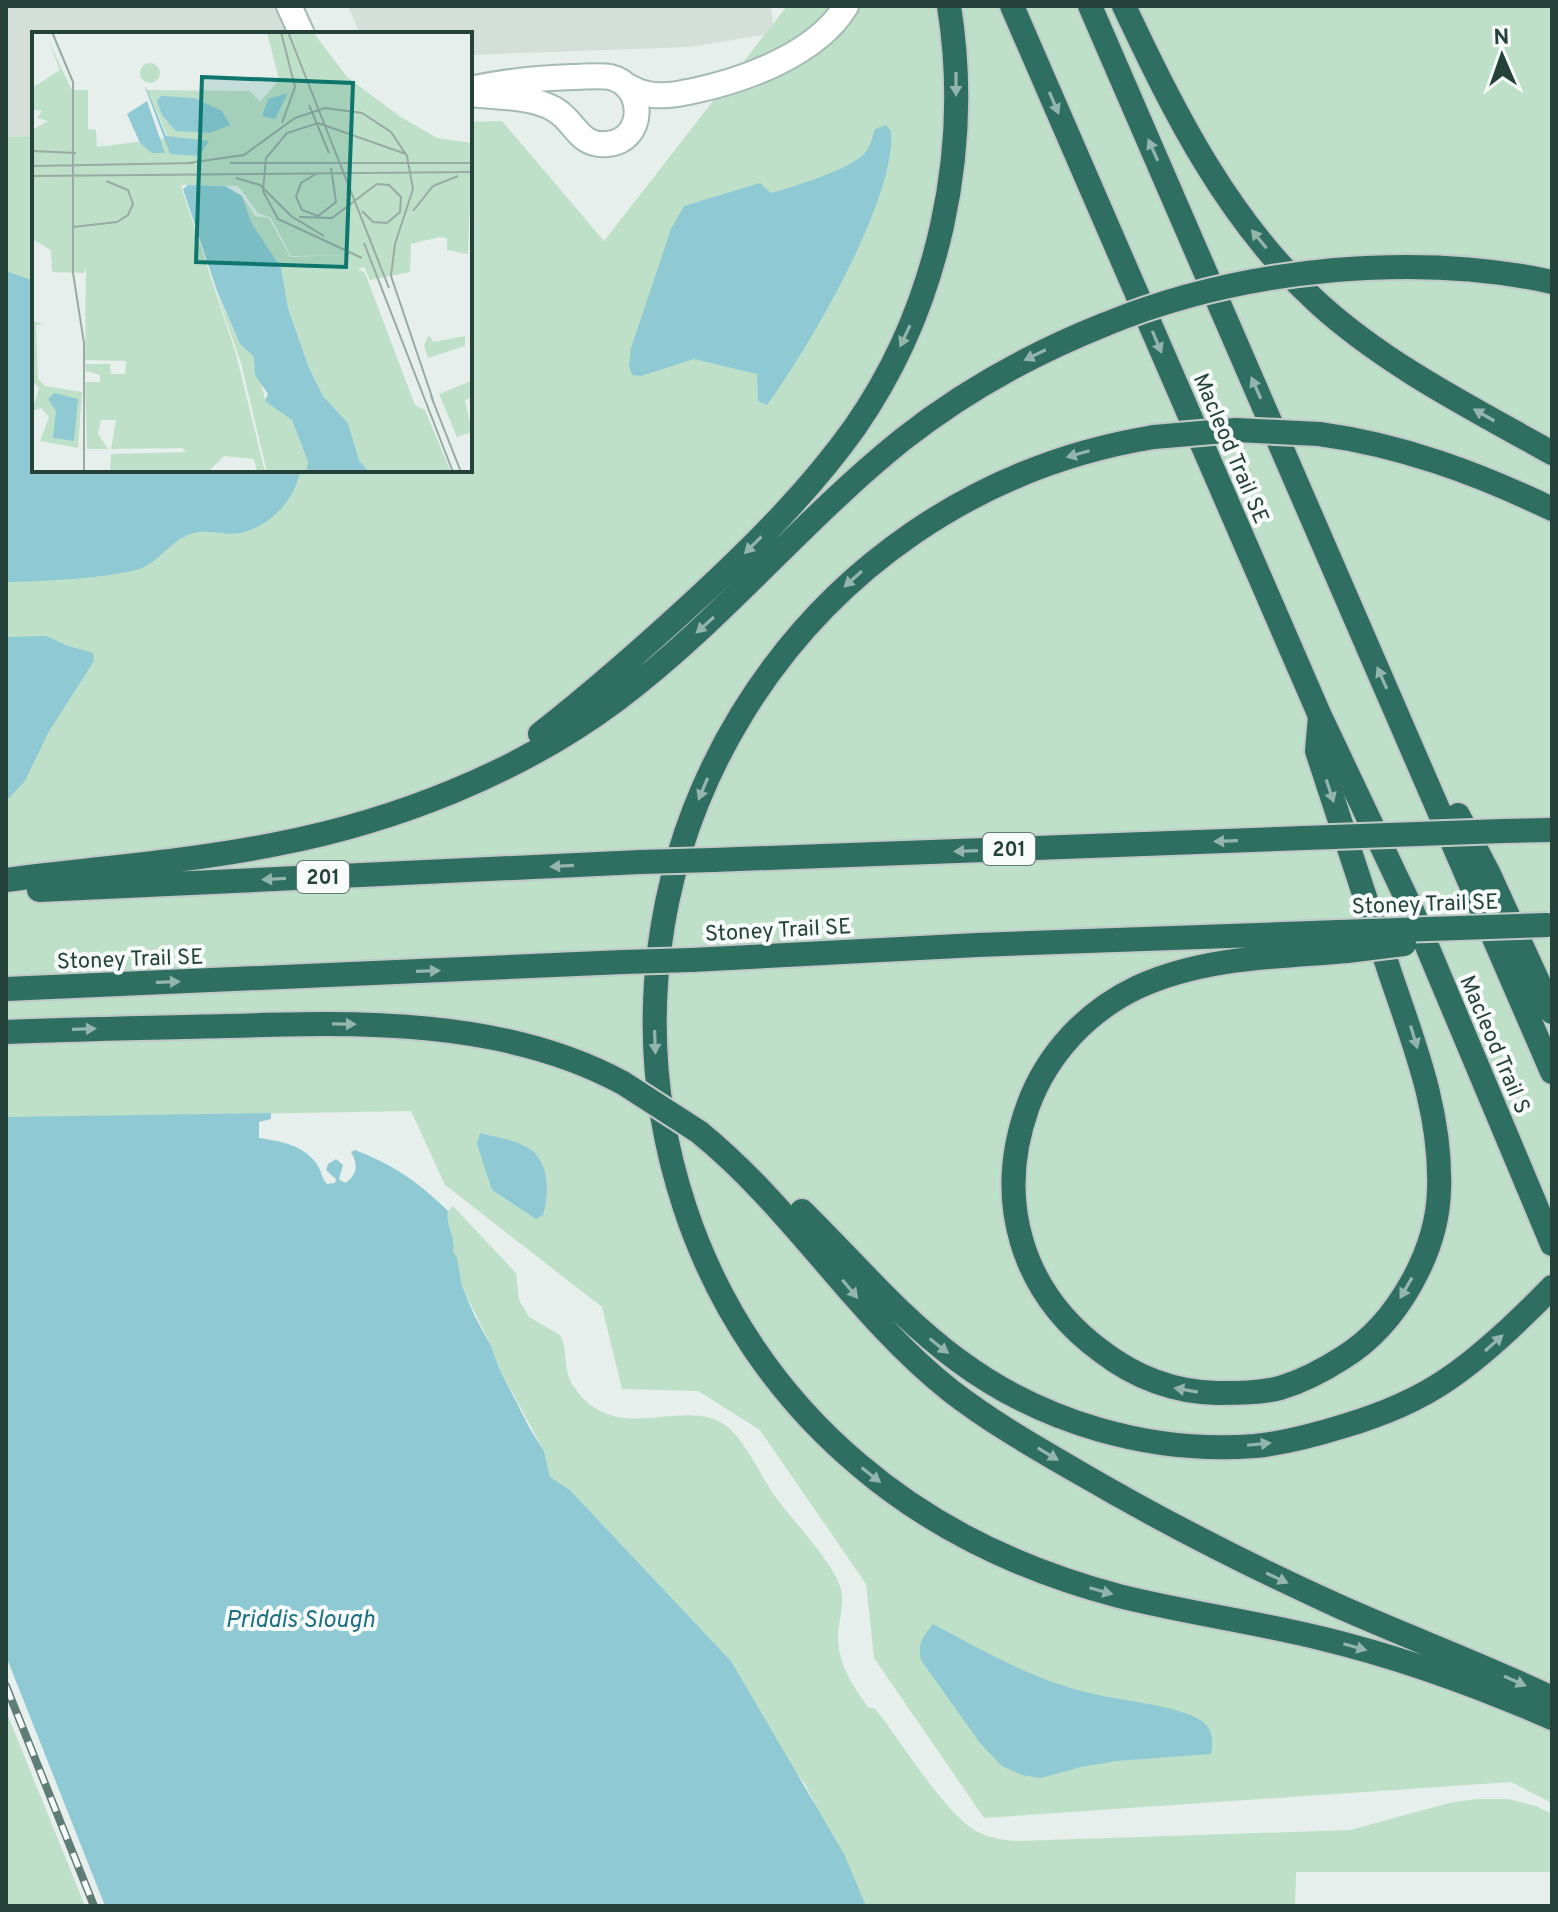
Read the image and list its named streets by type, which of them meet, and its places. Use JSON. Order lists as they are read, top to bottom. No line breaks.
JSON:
{"streets":{"highway":["Macleod Trail SE","201","Stoney Trail SE","Macleod Trail S"]},"crossings":[["Macleod Trail SE","Macleod Trail S"]],"water":["Priddis Slough"],"north":"top"}
